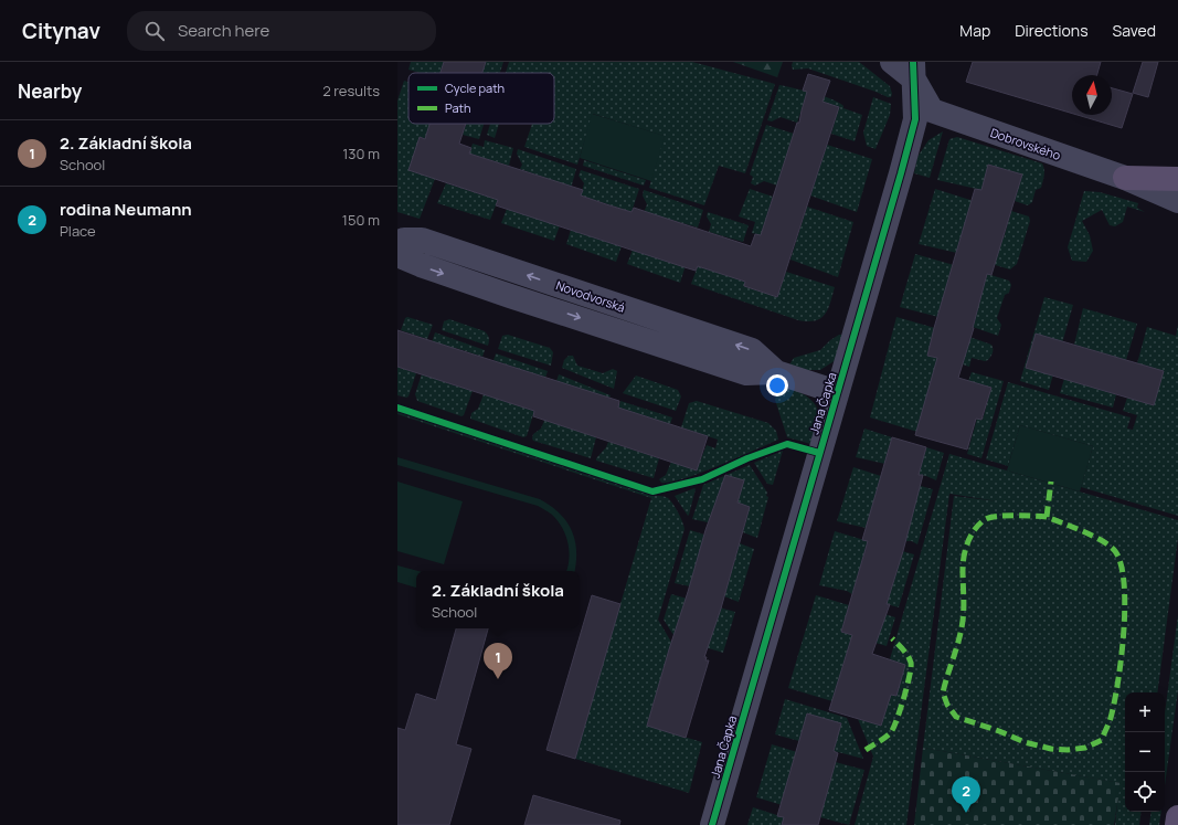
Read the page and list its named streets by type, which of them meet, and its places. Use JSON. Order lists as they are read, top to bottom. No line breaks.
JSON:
{"streets":{"street":["Dobrovského","Novodvorská","Jana Čapka"]},"crossings":[["Dobrovského","Jana Čapka"],["Novodvorská","Jana Čapka"]],"legend":["Cycle path","Path"],"north":"top","page":{"header":"Citynav","search":"Search here","nav":["Map","Directions","Saved"],"heading":["Nearby","2 results"],"list":[{"mark":"1","name":"2. Základní škola","note":"School","value":"130 m"},{"mark":"2","name":"rodina Neumann","note":"Place","value":"150 m"}],"popup":["2. Základní škola","School"],"pins":["1","2"],"map_buttons":["+","−"]}}
